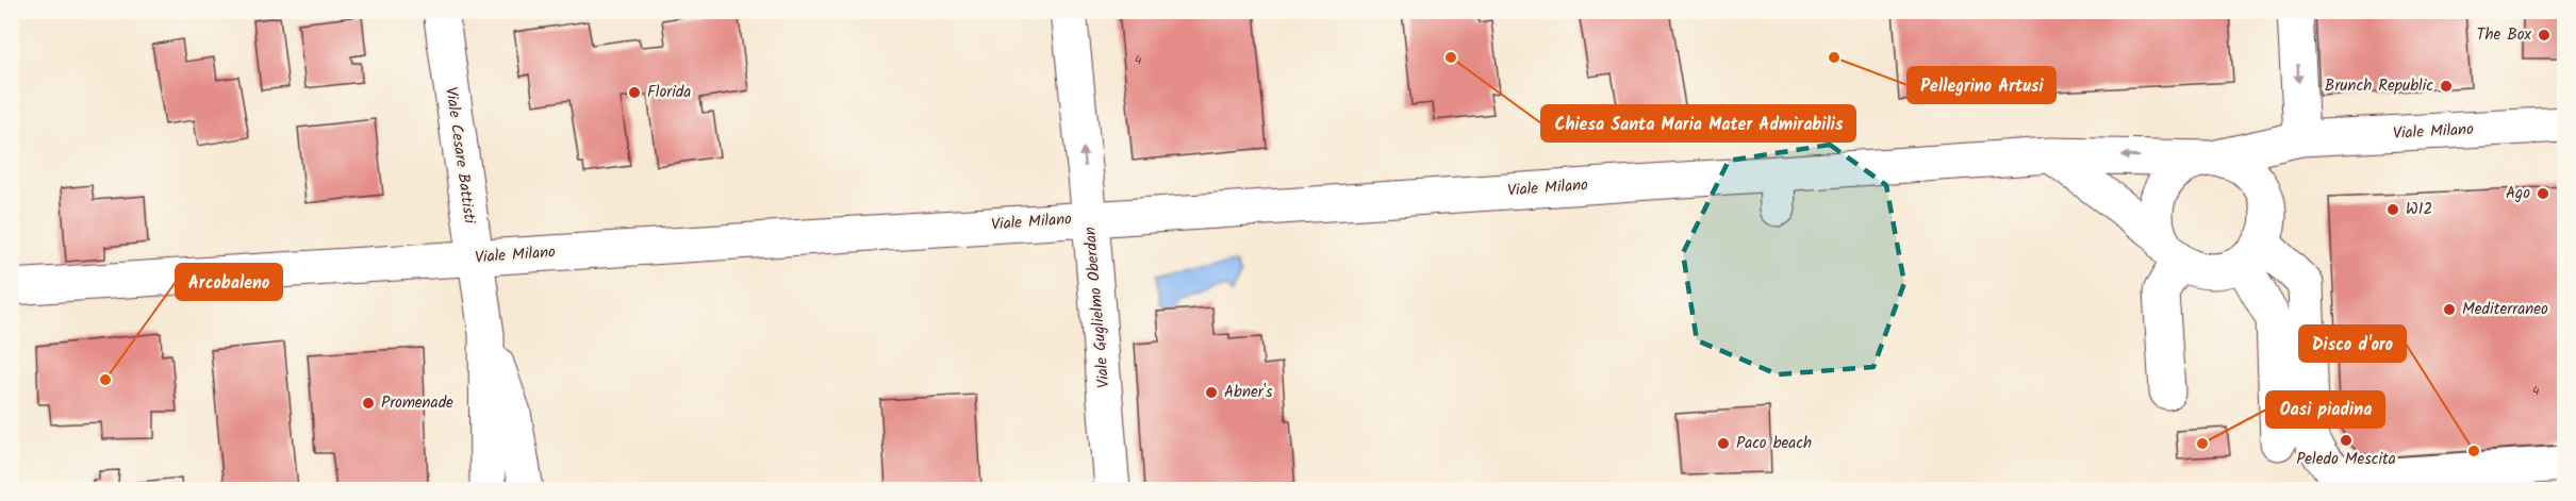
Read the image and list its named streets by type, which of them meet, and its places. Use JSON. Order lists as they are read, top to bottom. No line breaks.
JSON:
{"streets":{"street":["Viale Milano","Viale Cesare Battisti","Viale Guglielmo Oberdan"]},"crossings":[["Viale Milano","Viale Cesare Battisti"],["Viale Milano","Viale Guglielmo Oberdan"]],"one_way":["Viale Guglielmo Oberdan"],"places":["The Box","Chiesa Santa Maria Mater Admirabilis","Pellegrino Artusi","Brunch Republic","Florida","Ago","W12","Mediterraneo","Arcobaleno","Abner's","Promenade","Peledo Mescita","Paco beach","Oasi piadina","Disco d'oro"],"house_numbers":["4","4"]}
